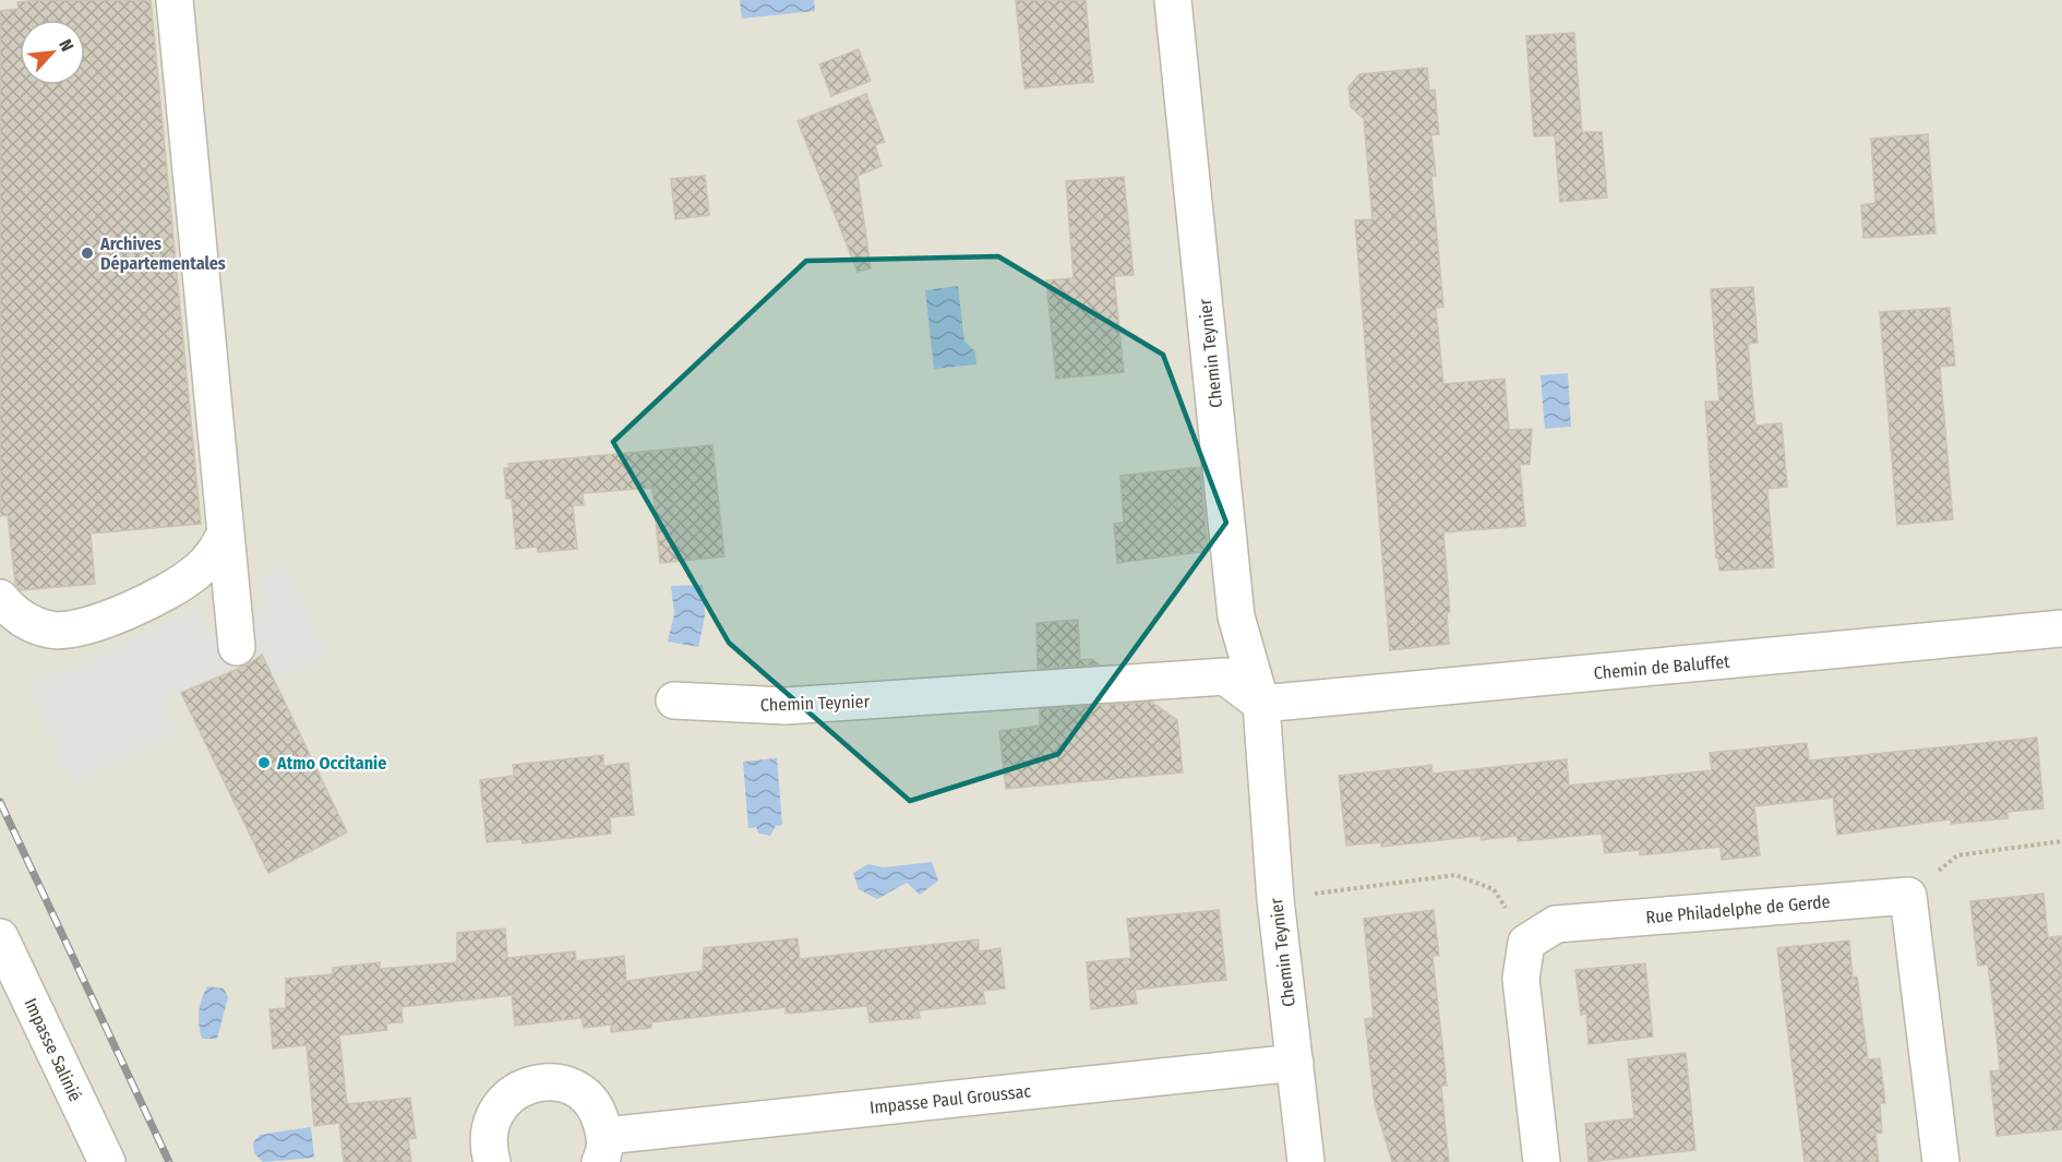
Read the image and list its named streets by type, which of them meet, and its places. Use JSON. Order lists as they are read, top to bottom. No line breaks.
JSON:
{"streets":{"street":["Chemin Teynier","Chemin de Baluffet","Rue Philadelphe de Gerde","Impasse Salinié","Impasse Paul Groussac"]},"crossings":[["Chemin Teynier","Chemin de Baluffet"],["Chemin Teynier","Impasse Paul Groussac"]],"places":["Archives Départementales","Atmo Occitanie"],"north":"top right"}
